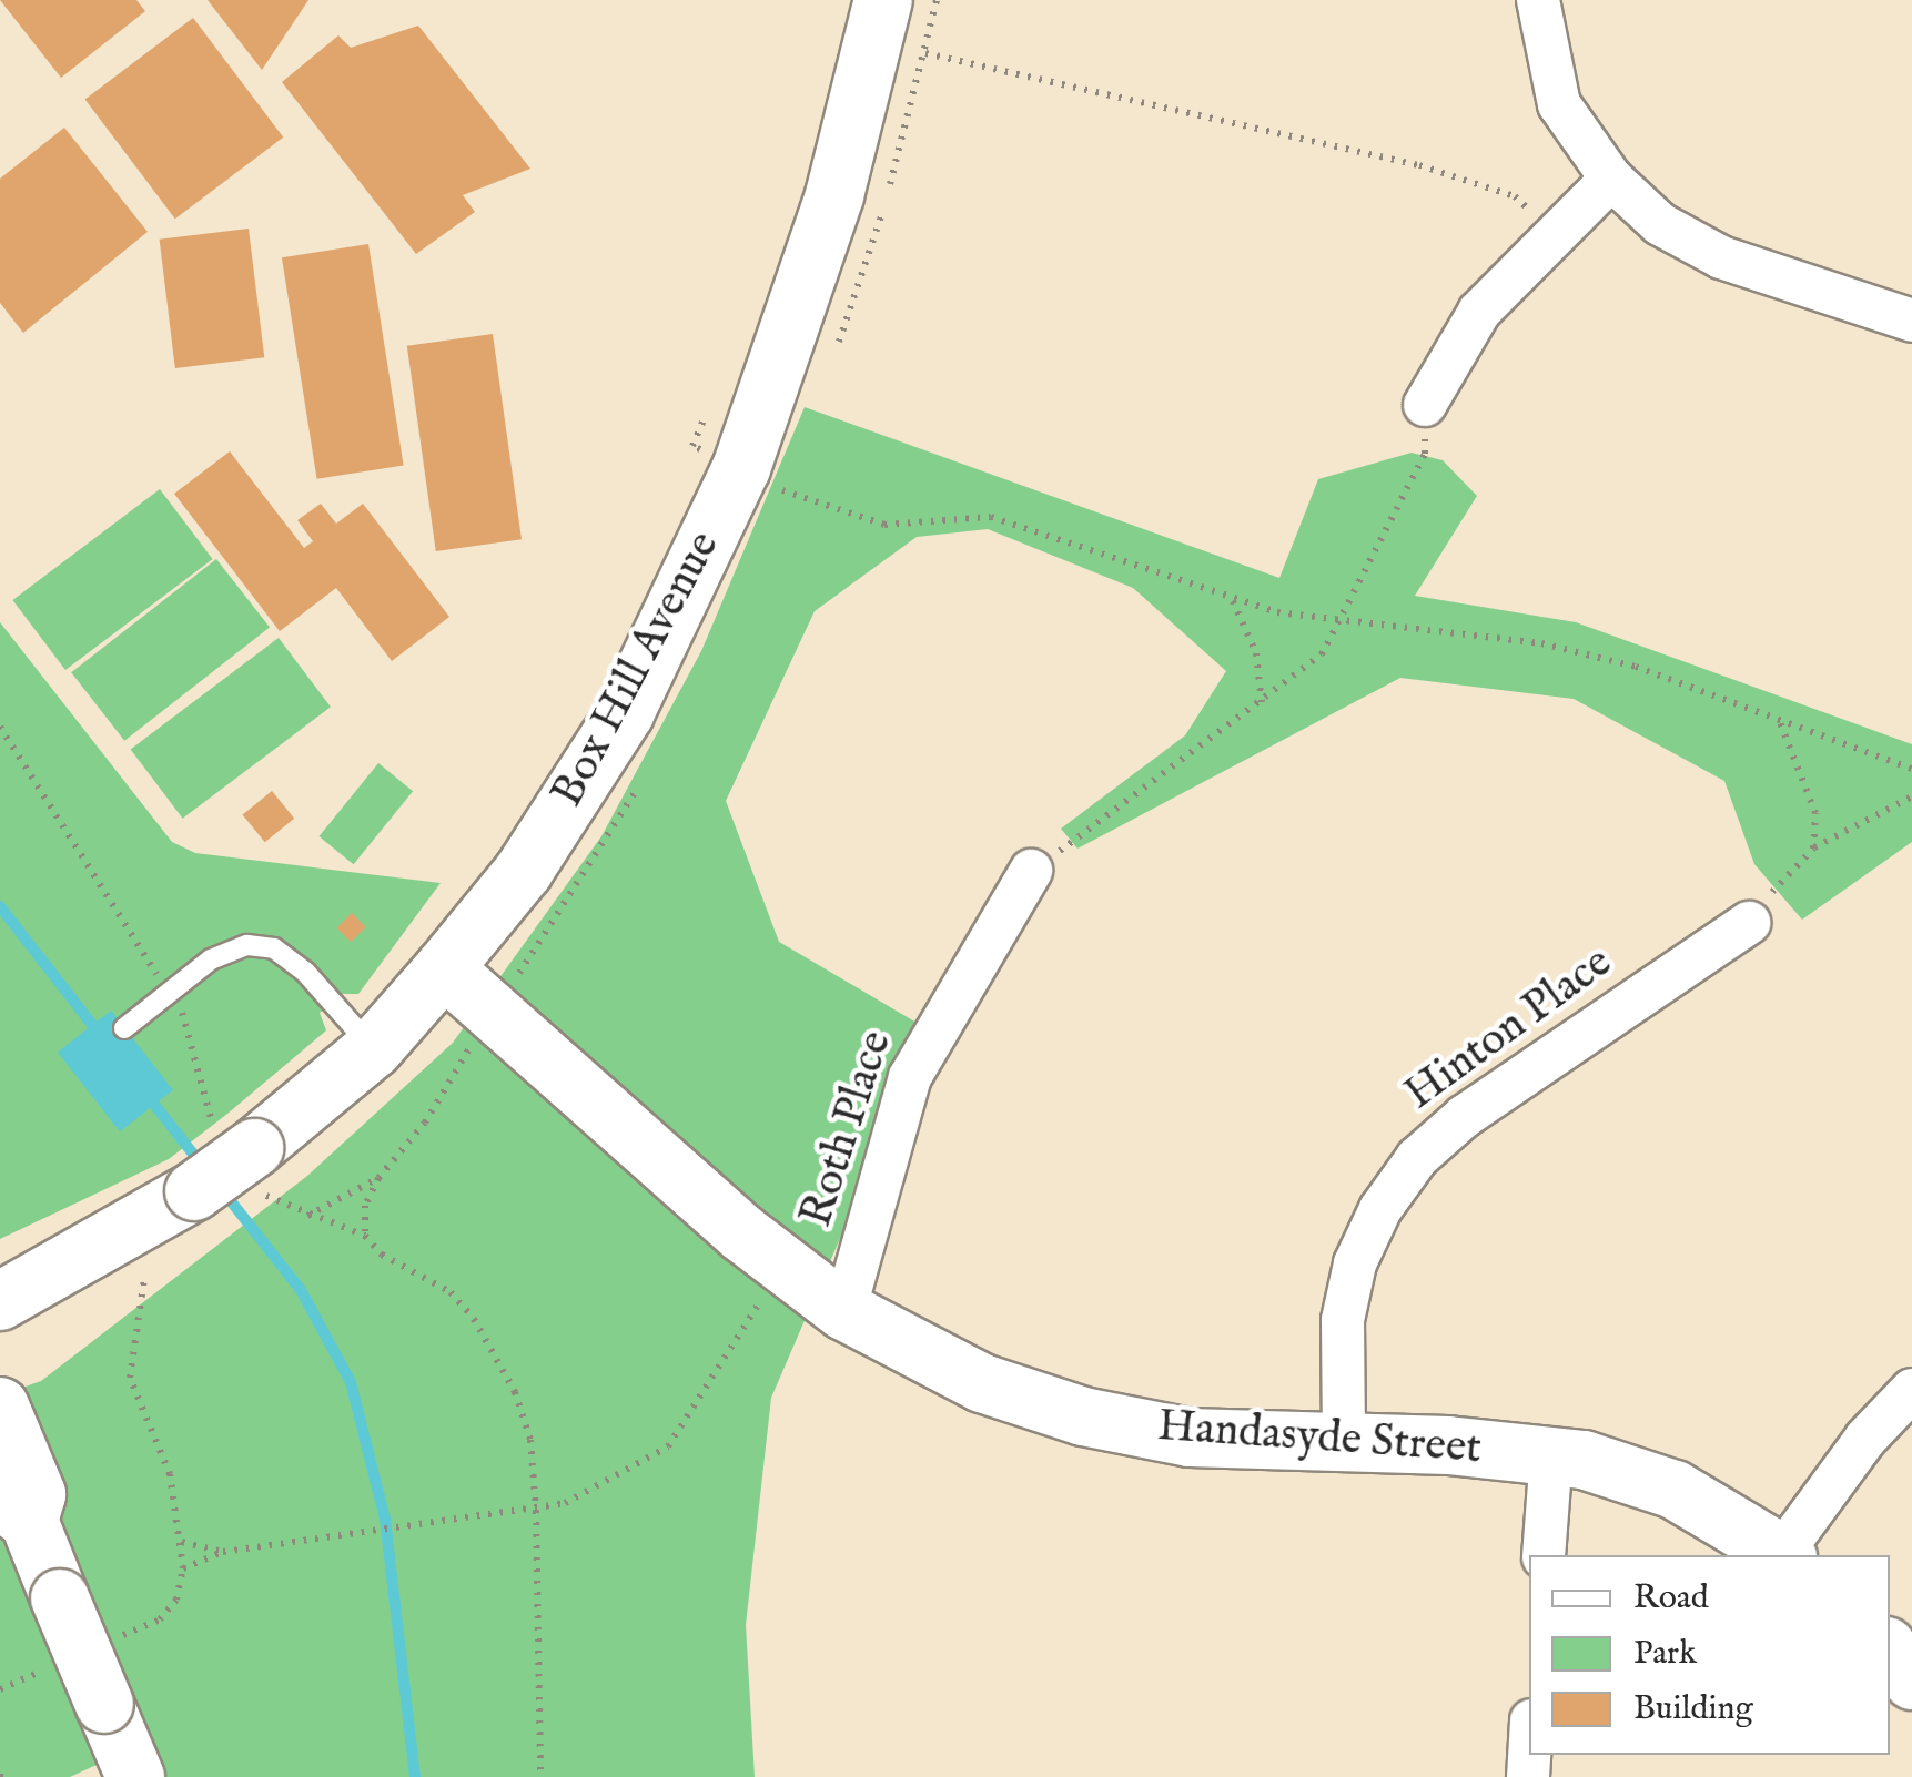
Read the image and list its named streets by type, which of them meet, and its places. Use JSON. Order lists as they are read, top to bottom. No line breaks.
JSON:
{"streets":{"street":["Box Hill Avenue","Hinton Place","Roth Place","Handasyde Street"]},"crossings":[["Box Hill Avenue","Handasyde Street"],["Hinton Place","Handasyde Street"],["Roth Place","Handasyde Street"]],"legend":["Road","Park","Building"]}
